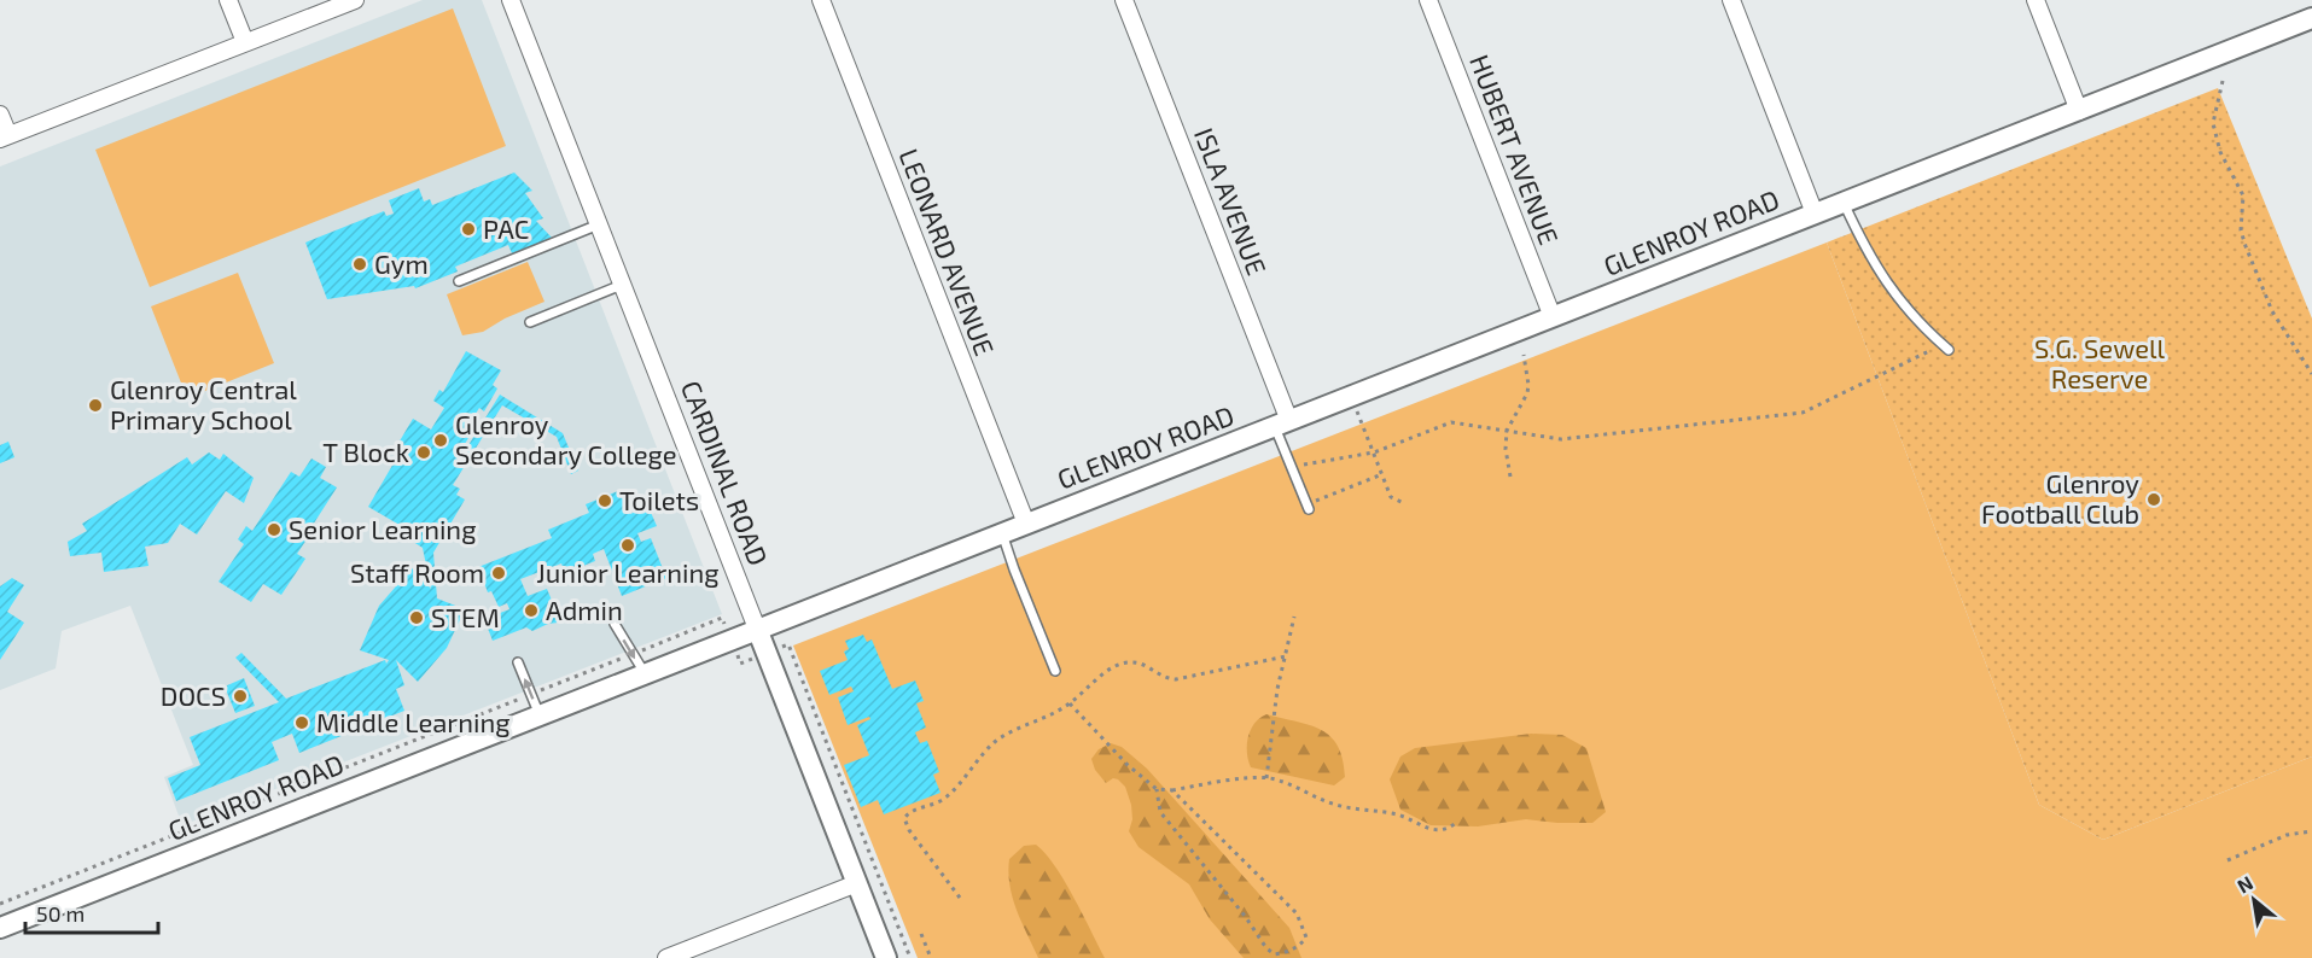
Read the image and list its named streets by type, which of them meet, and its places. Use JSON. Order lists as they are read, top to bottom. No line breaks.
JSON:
{"streets":{"street":["HUBERT AVENUE","ISLA AVENUE","GLENROY ROAD","LEONARD AVENUE","CARDINAL ROAD"]},"crossings":[["HUBERT AVENUE","GLENROY ROAD"],["ISLA AVENUE","GLENROY ROAD"],["GLENROY ROAD","LEONARD AVENUE"],["GLENROY ROAD","CARDINAL ROAD"]],"parks":["S.G. Sewell Reserve"],"places":["PAC","Gym","Glenroy Central Primary School","Glenroy Secondary College","T Block","Glenroy Football Club","Toilets","Senior Learning","Junior Learning","Staff Room","Admin","STEM","DOCS","Middle Learning"],"scale_bar":"50 m","north":"top left"}
